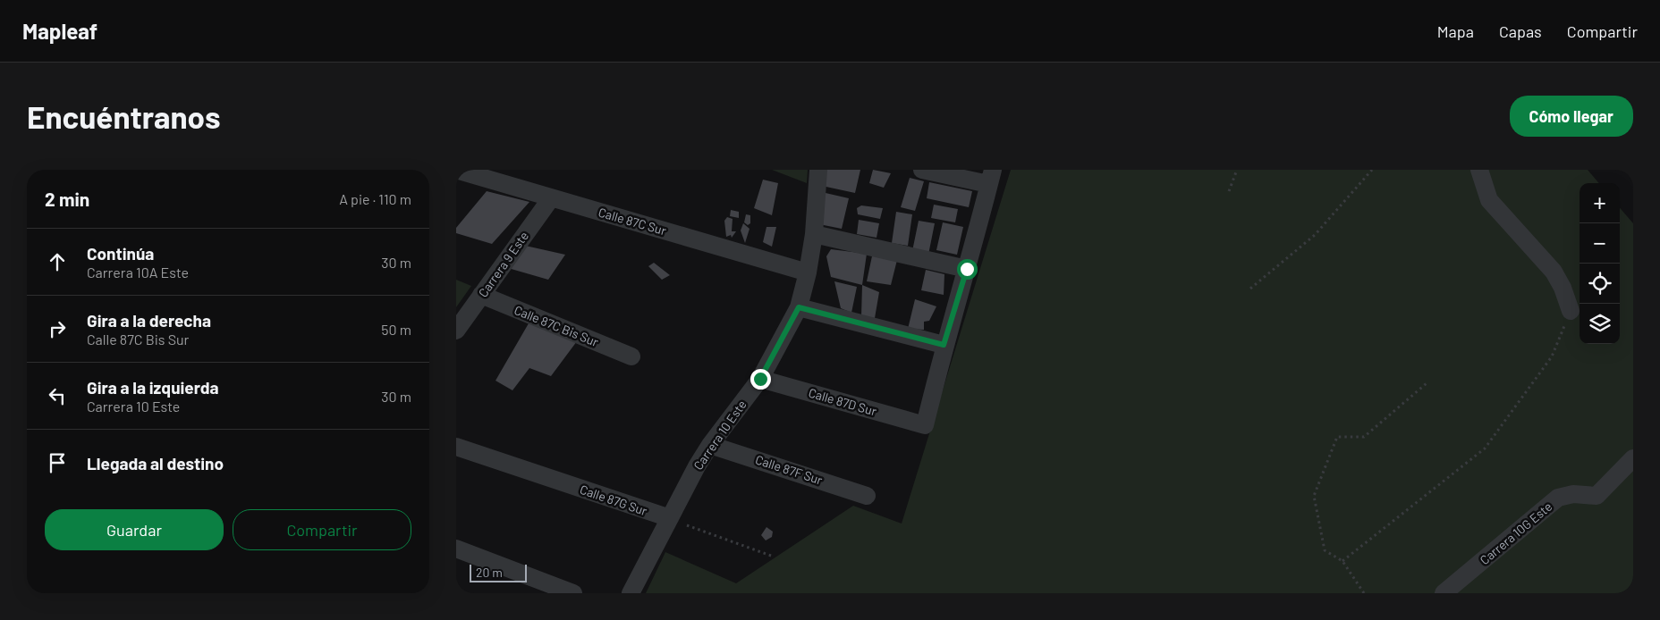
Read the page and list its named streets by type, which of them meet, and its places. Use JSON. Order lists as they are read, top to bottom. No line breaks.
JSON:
{"streets":{"street":["Calle 87C Sur","Carrera 9 Este","Calle 87C Bis Sur","Calle 87D Sur","Carrera 10 Este","Calle 87F Sur","Calle 87G Sur","Carrera 10G Este"]},"crossings":[["Calle 87C Sur","Carrera 9 Este"],["Calle 87C Sur","Carrera 10 Este"],["Carrera 9 Este","Calle 87C Bis Sur"],["Calle 87D Sur","Carrera 10 Este"],["Carrera 10 Este","Calle 87F Sur"],["Carrera 10 Este","Calle 87G Sur"]],"scale_bar":"20 m","page":{"header":"Mapleaf","nav":["Mapa","Capas","Compartir"],"buttons":["Cómo llegar",["Guardar","Compartir"]],"title":"Encuéntranos","heading":["2 min","A pie · 110 m"],"map_buttons":["+","−"],"list":[["Continúa","Carrera 10A Este","30 m"],["Gira a la derecha","Calle 87C Bis Sur","50 m"],["Gira a la izquierda","Carrera 10 Este","30 m"],"Llegada al destino"],"scale":"20 m"}}
